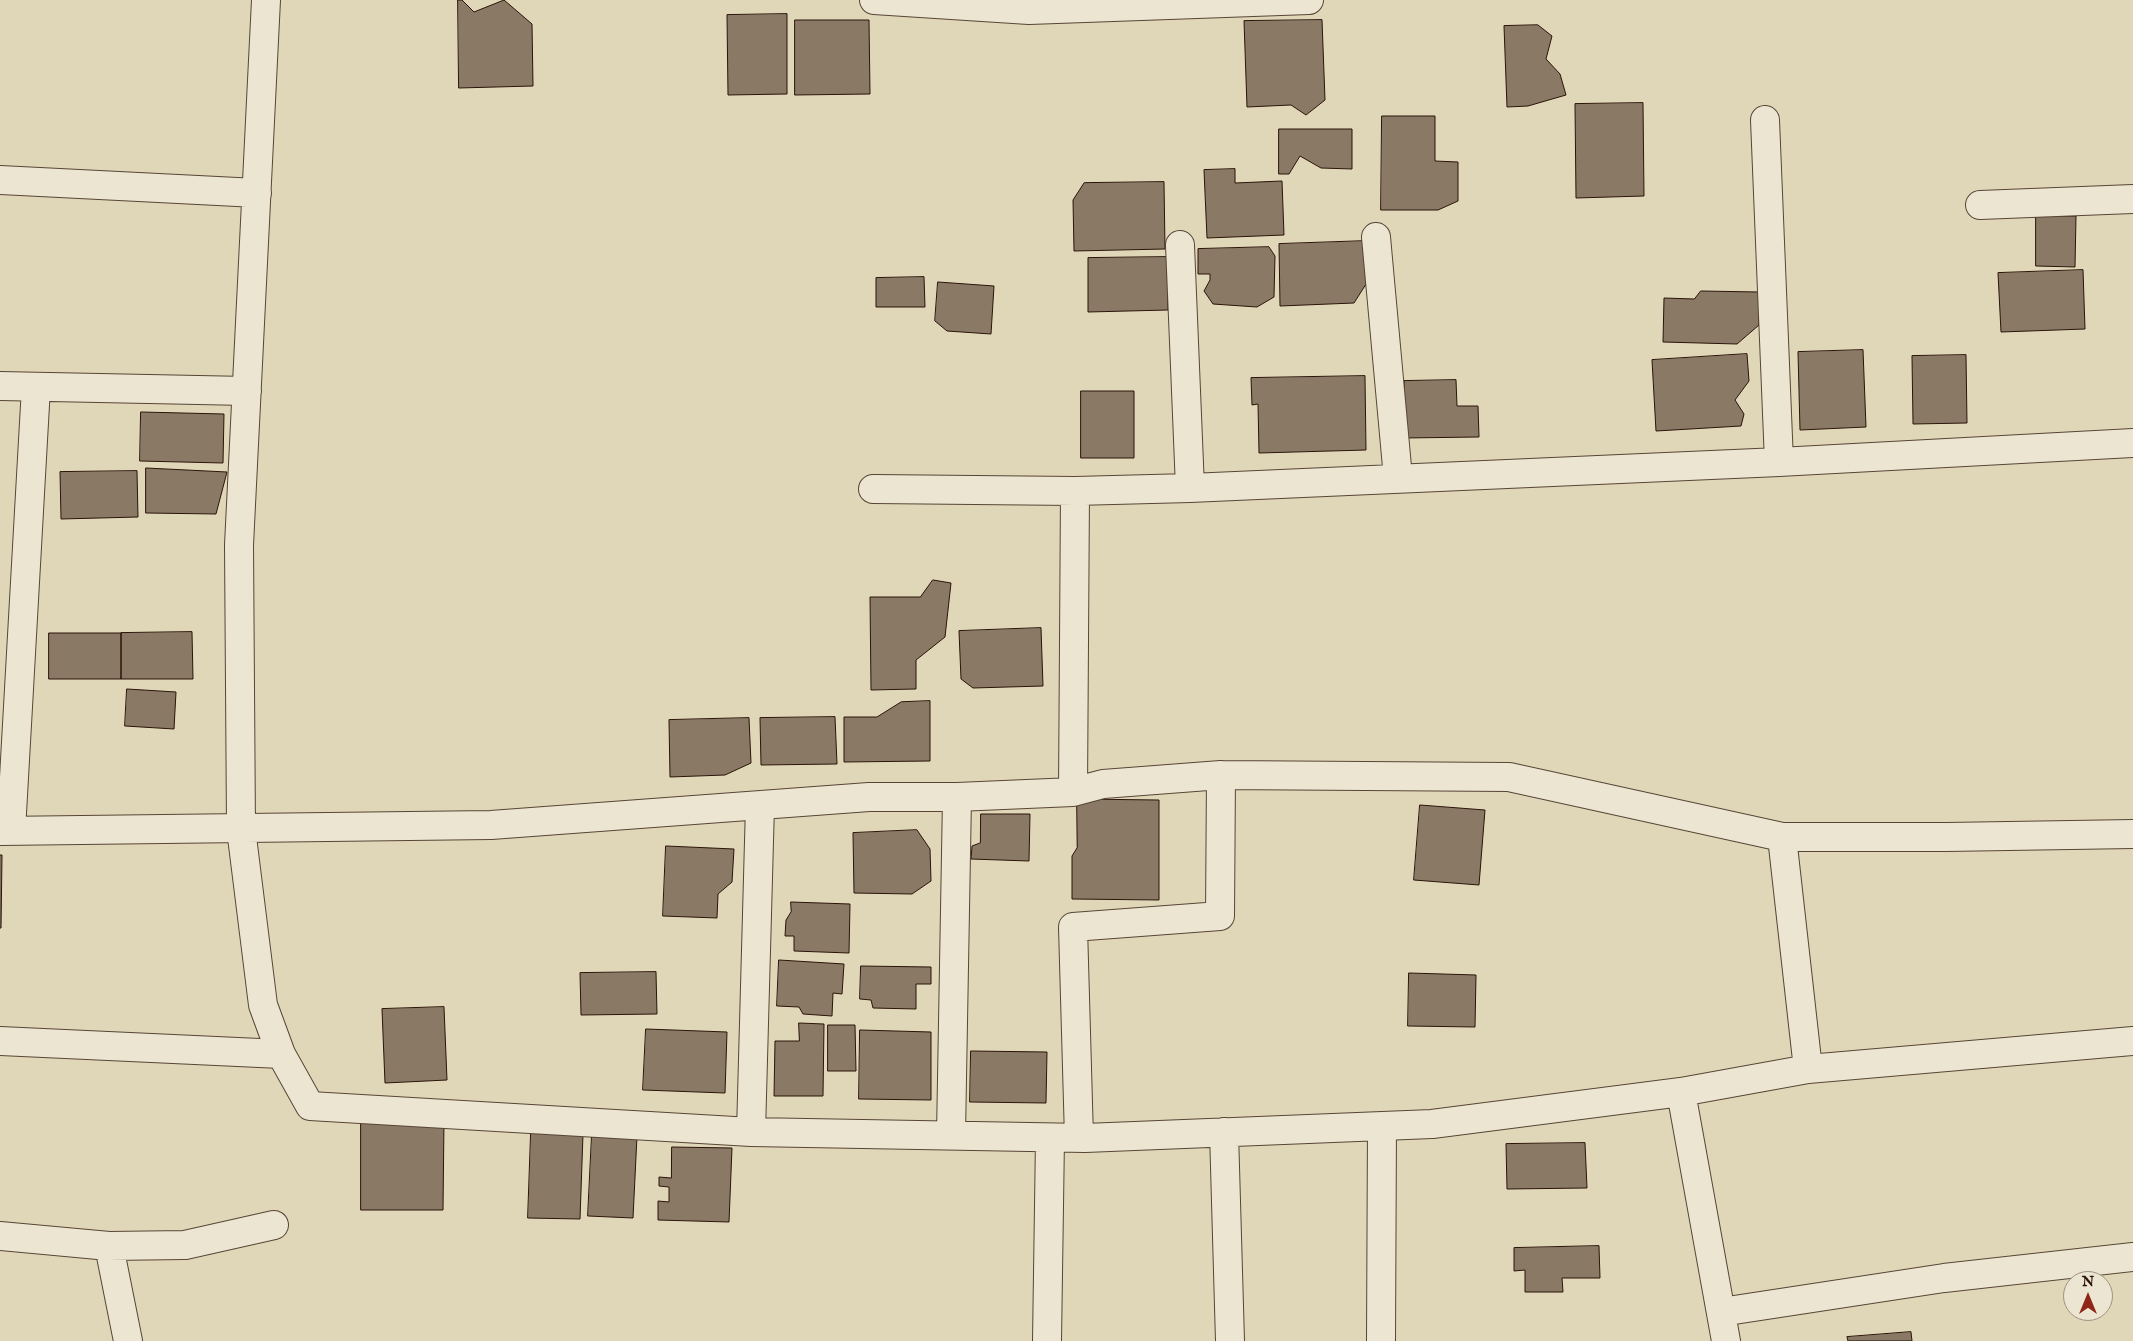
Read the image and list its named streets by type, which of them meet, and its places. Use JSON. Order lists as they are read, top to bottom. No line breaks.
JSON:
{"north":"top"}
